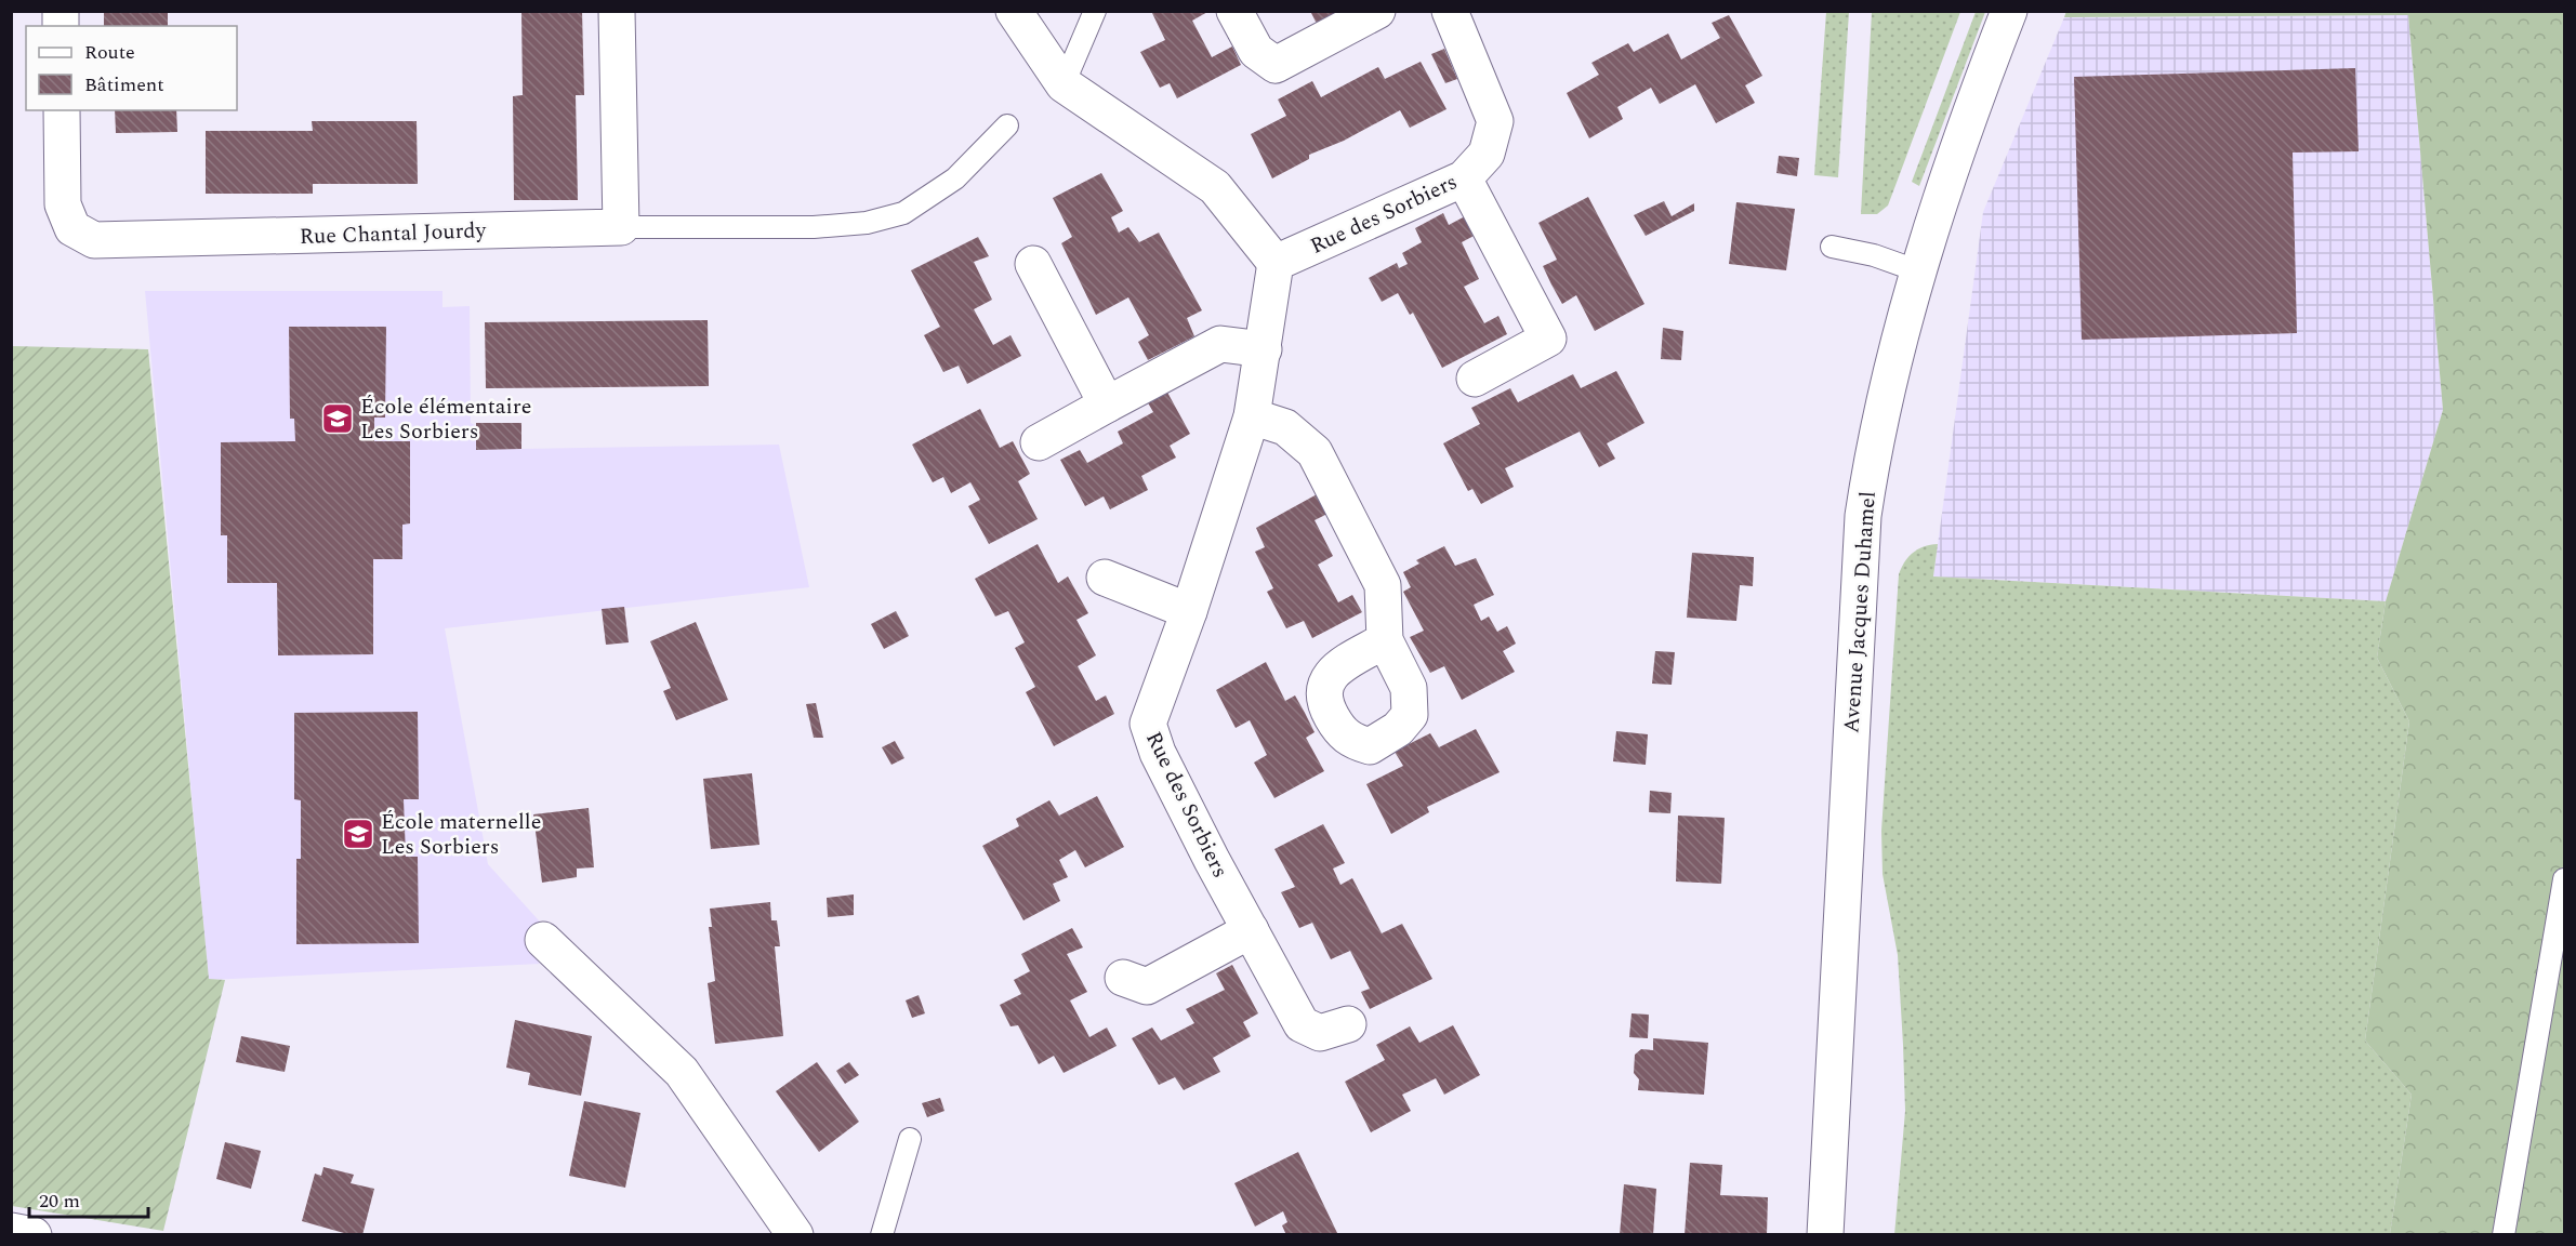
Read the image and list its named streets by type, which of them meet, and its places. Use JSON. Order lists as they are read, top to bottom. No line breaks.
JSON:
{"streets":{"street":["Rue des Sorbiers","Rue Chantal Jourdy","Avenue Jacques Duhamel"]},"places":{"school or university":["École élémentaire Les Sorbiers","École maternelle Les Sorbiers"]},"legend":["Route","Bâtiment"],"scale_bar":"20 m"}
